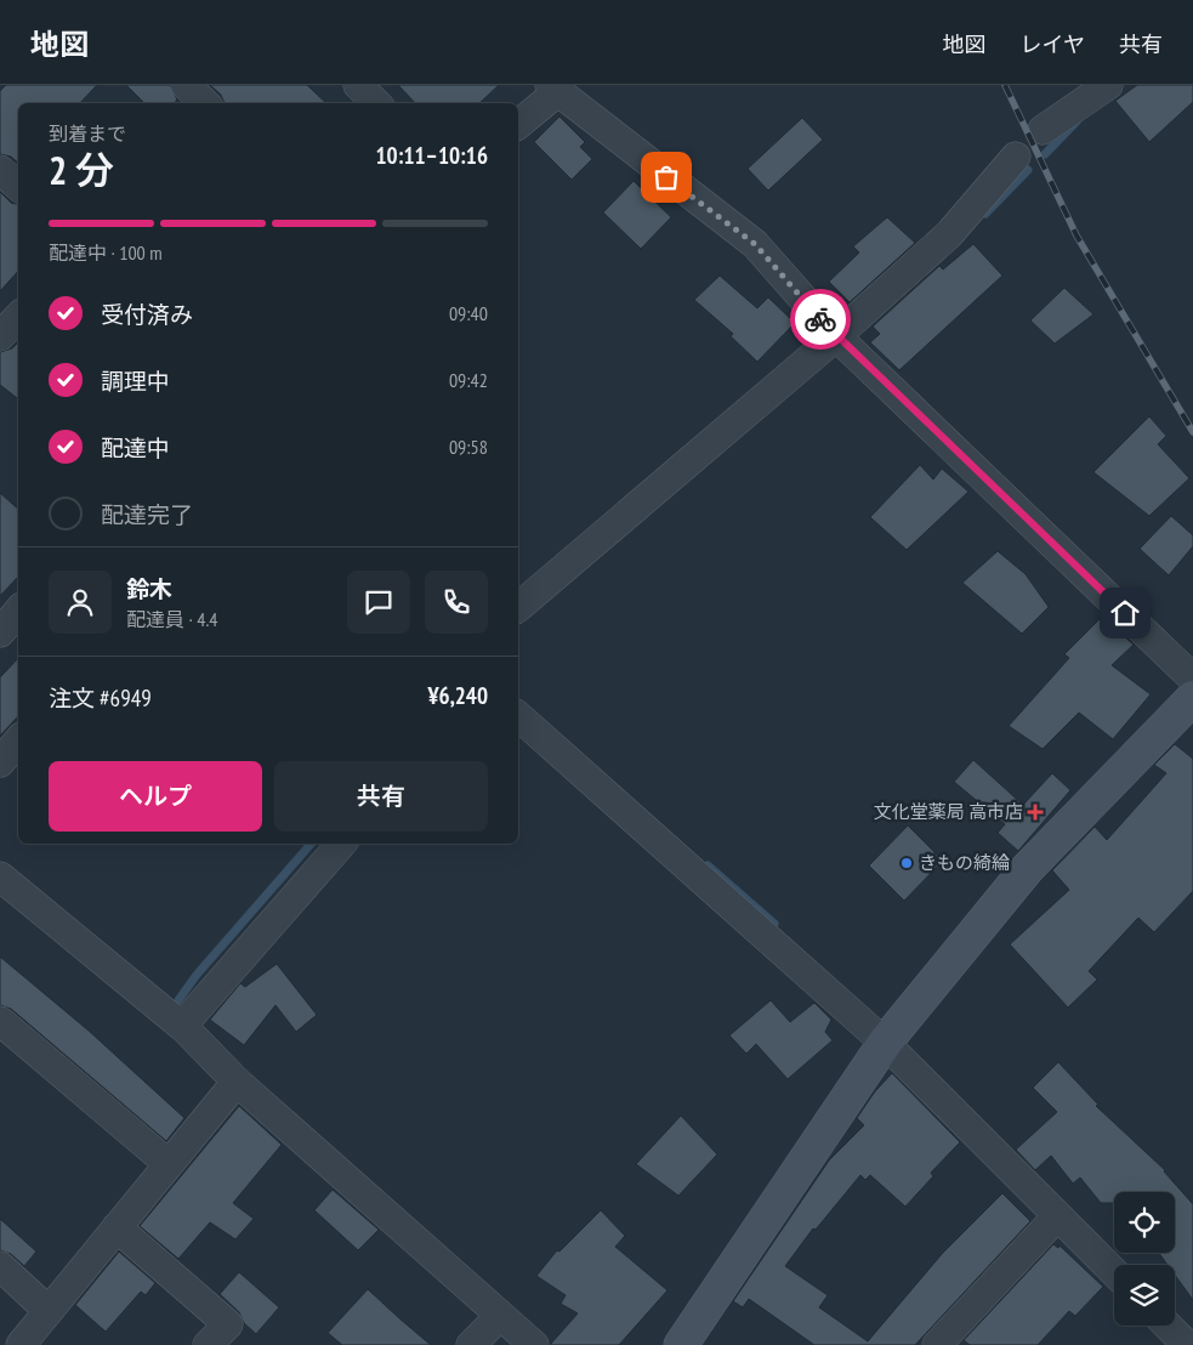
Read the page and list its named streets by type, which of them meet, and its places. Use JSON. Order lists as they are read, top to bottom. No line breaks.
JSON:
{"places":{"health":["文化堂薬局 高市店"],"other":["きもの綺綸"]},"page":{"header":"地図","nav":["地図","レイヤ","共有"],"heading":["2 分","到着まで","10:11–10:16"],"panel":["鈴木","配達員 · 4.4","注文 #6949","¥6,240"],"bar":"配達中 · 100 m","list":[["受付済み","09:40"],["調理中","09:42"],["配達中","09:58"],"配達完了"],"buttons":["ヘルプ","共有"]}}
